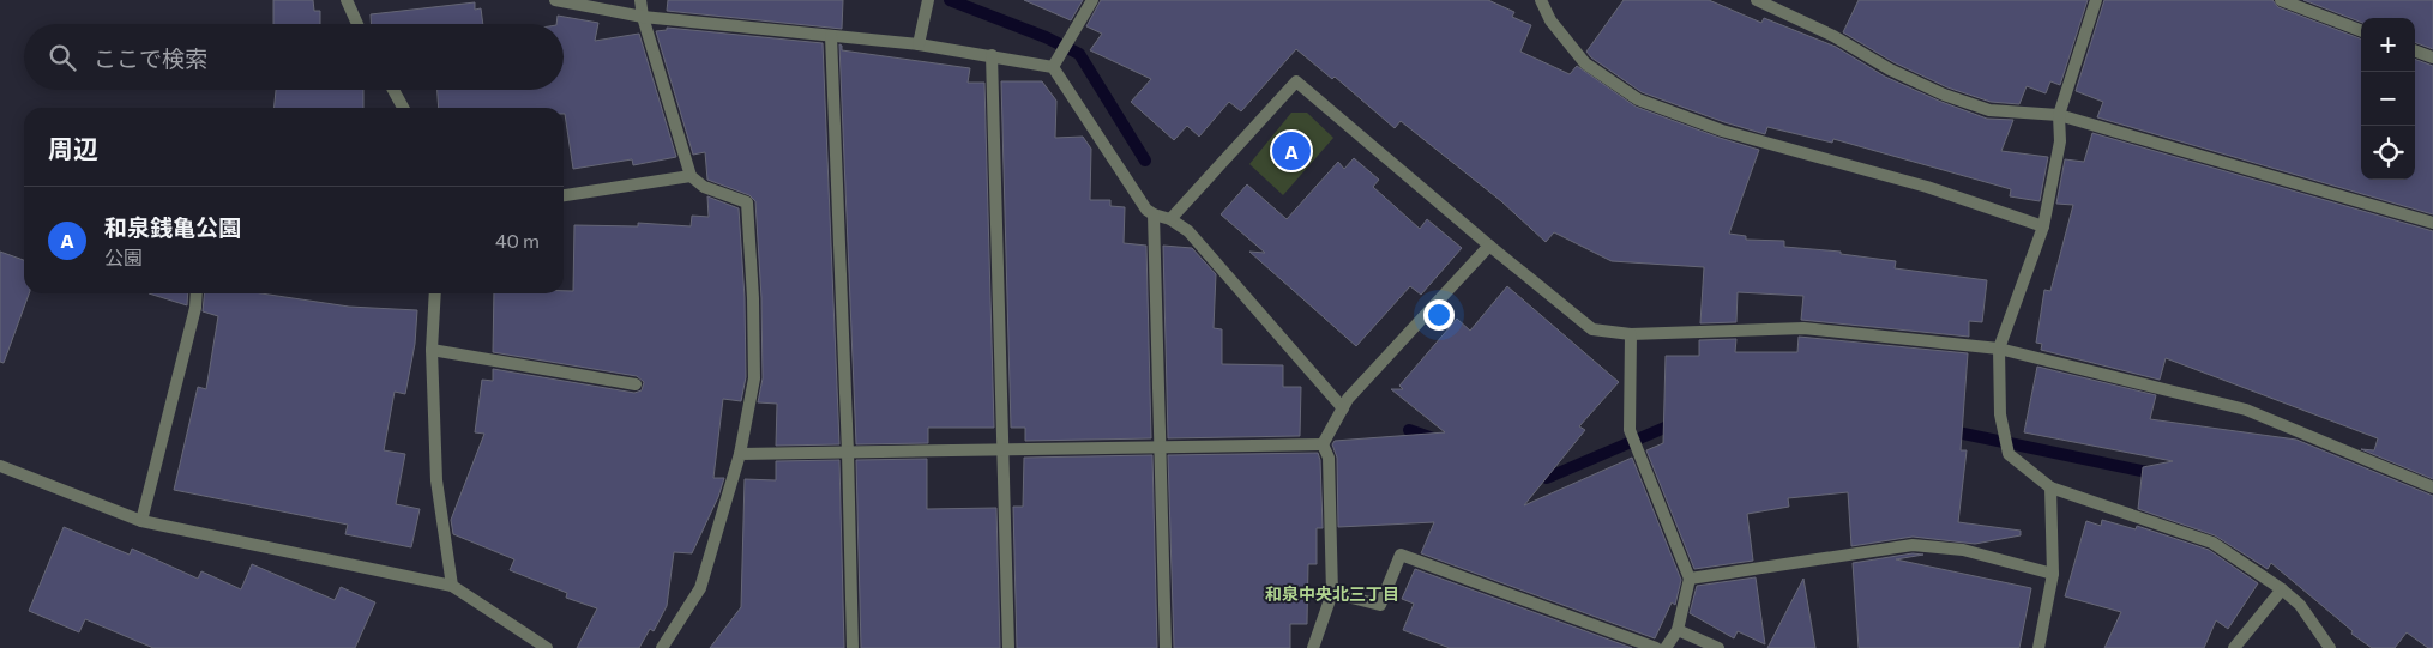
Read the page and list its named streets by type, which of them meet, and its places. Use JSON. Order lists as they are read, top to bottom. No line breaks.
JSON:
{"districts":["和泉中央北三丁目"],"page":{"map_buttons":["+","−"],"search":"ここで検索","heading":"周辺","pins":"A","list":[{"mark":"A","name":"和泉銭亀公園","note":"公園","value":"40 m"}]}}
